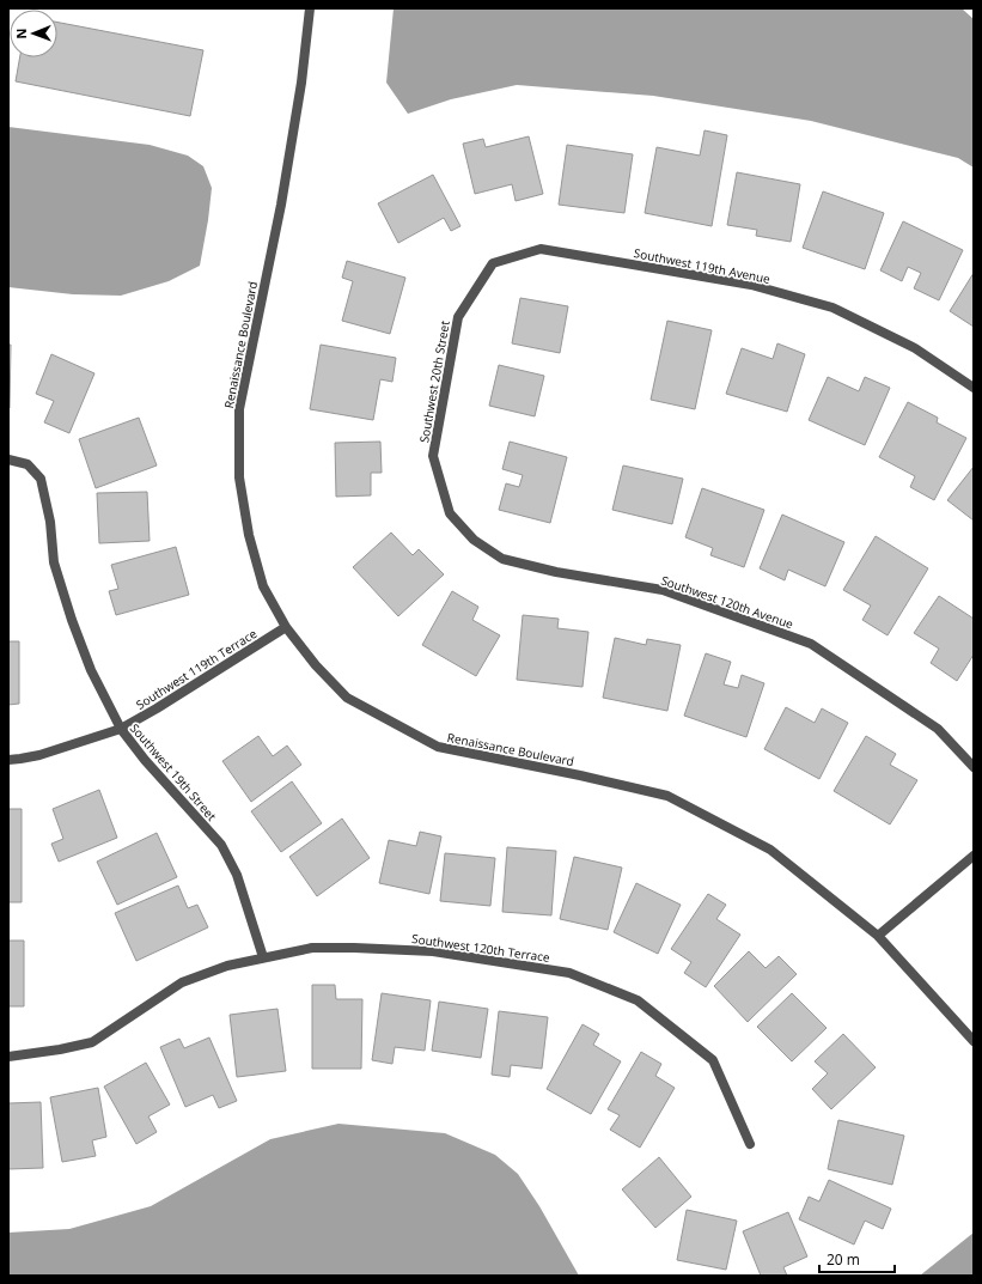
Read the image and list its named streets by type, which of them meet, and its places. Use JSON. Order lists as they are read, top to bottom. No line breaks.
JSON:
{"streets":{"street":["Southwest 119th Avenue","Renaissance Boulevard","Southwest 20th Street","Southwest 120th Avenue","Southwest 119th Terrace","Southwest 19th Street","Southwest 120th Terrace"]},"crossings":[["Southwest 119th Avenue","Southwest 20th Street"],["Renaissance Boulevard","Southwest 119th Terrace"],["Southwest 20th Street","Southwest 120th Avenue"],["Southwest 119th Terrace","Southwest 19th Street"],["Southwest 19th Street","Southwest 120th Terrace"]],"scale_bar":"20 m","north":"left"}
